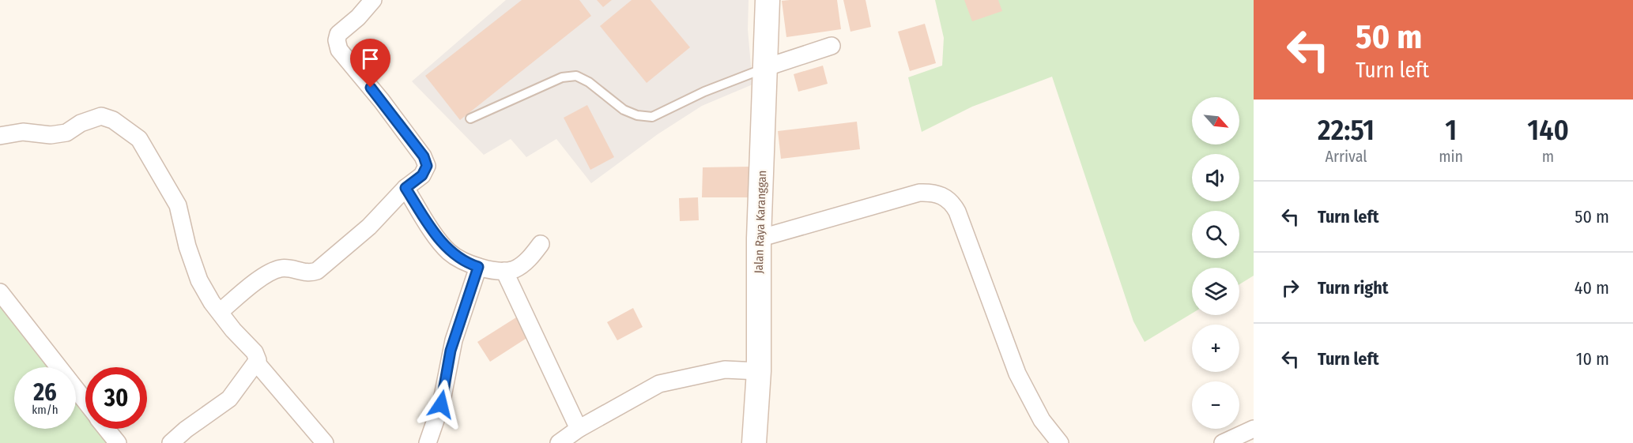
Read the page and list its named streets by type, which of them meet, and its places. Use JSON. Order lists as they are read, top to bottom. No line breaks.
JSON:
{"streets":{"street":["Jalan Raya Karanggan"]},"north":"bottom right","page":{"turn":["50 m","Turn left"],"map_buttons":["+","−"],"eta":["22:51","Arrival","1","min","140","m"],"list":[{"name":"Turn left","value":"50 m"},{"name":"Turn right","value":"40 m"},{"name":"Turn left","value":"10 m"}],"speed":"26 km/h","limit":"30"}}
